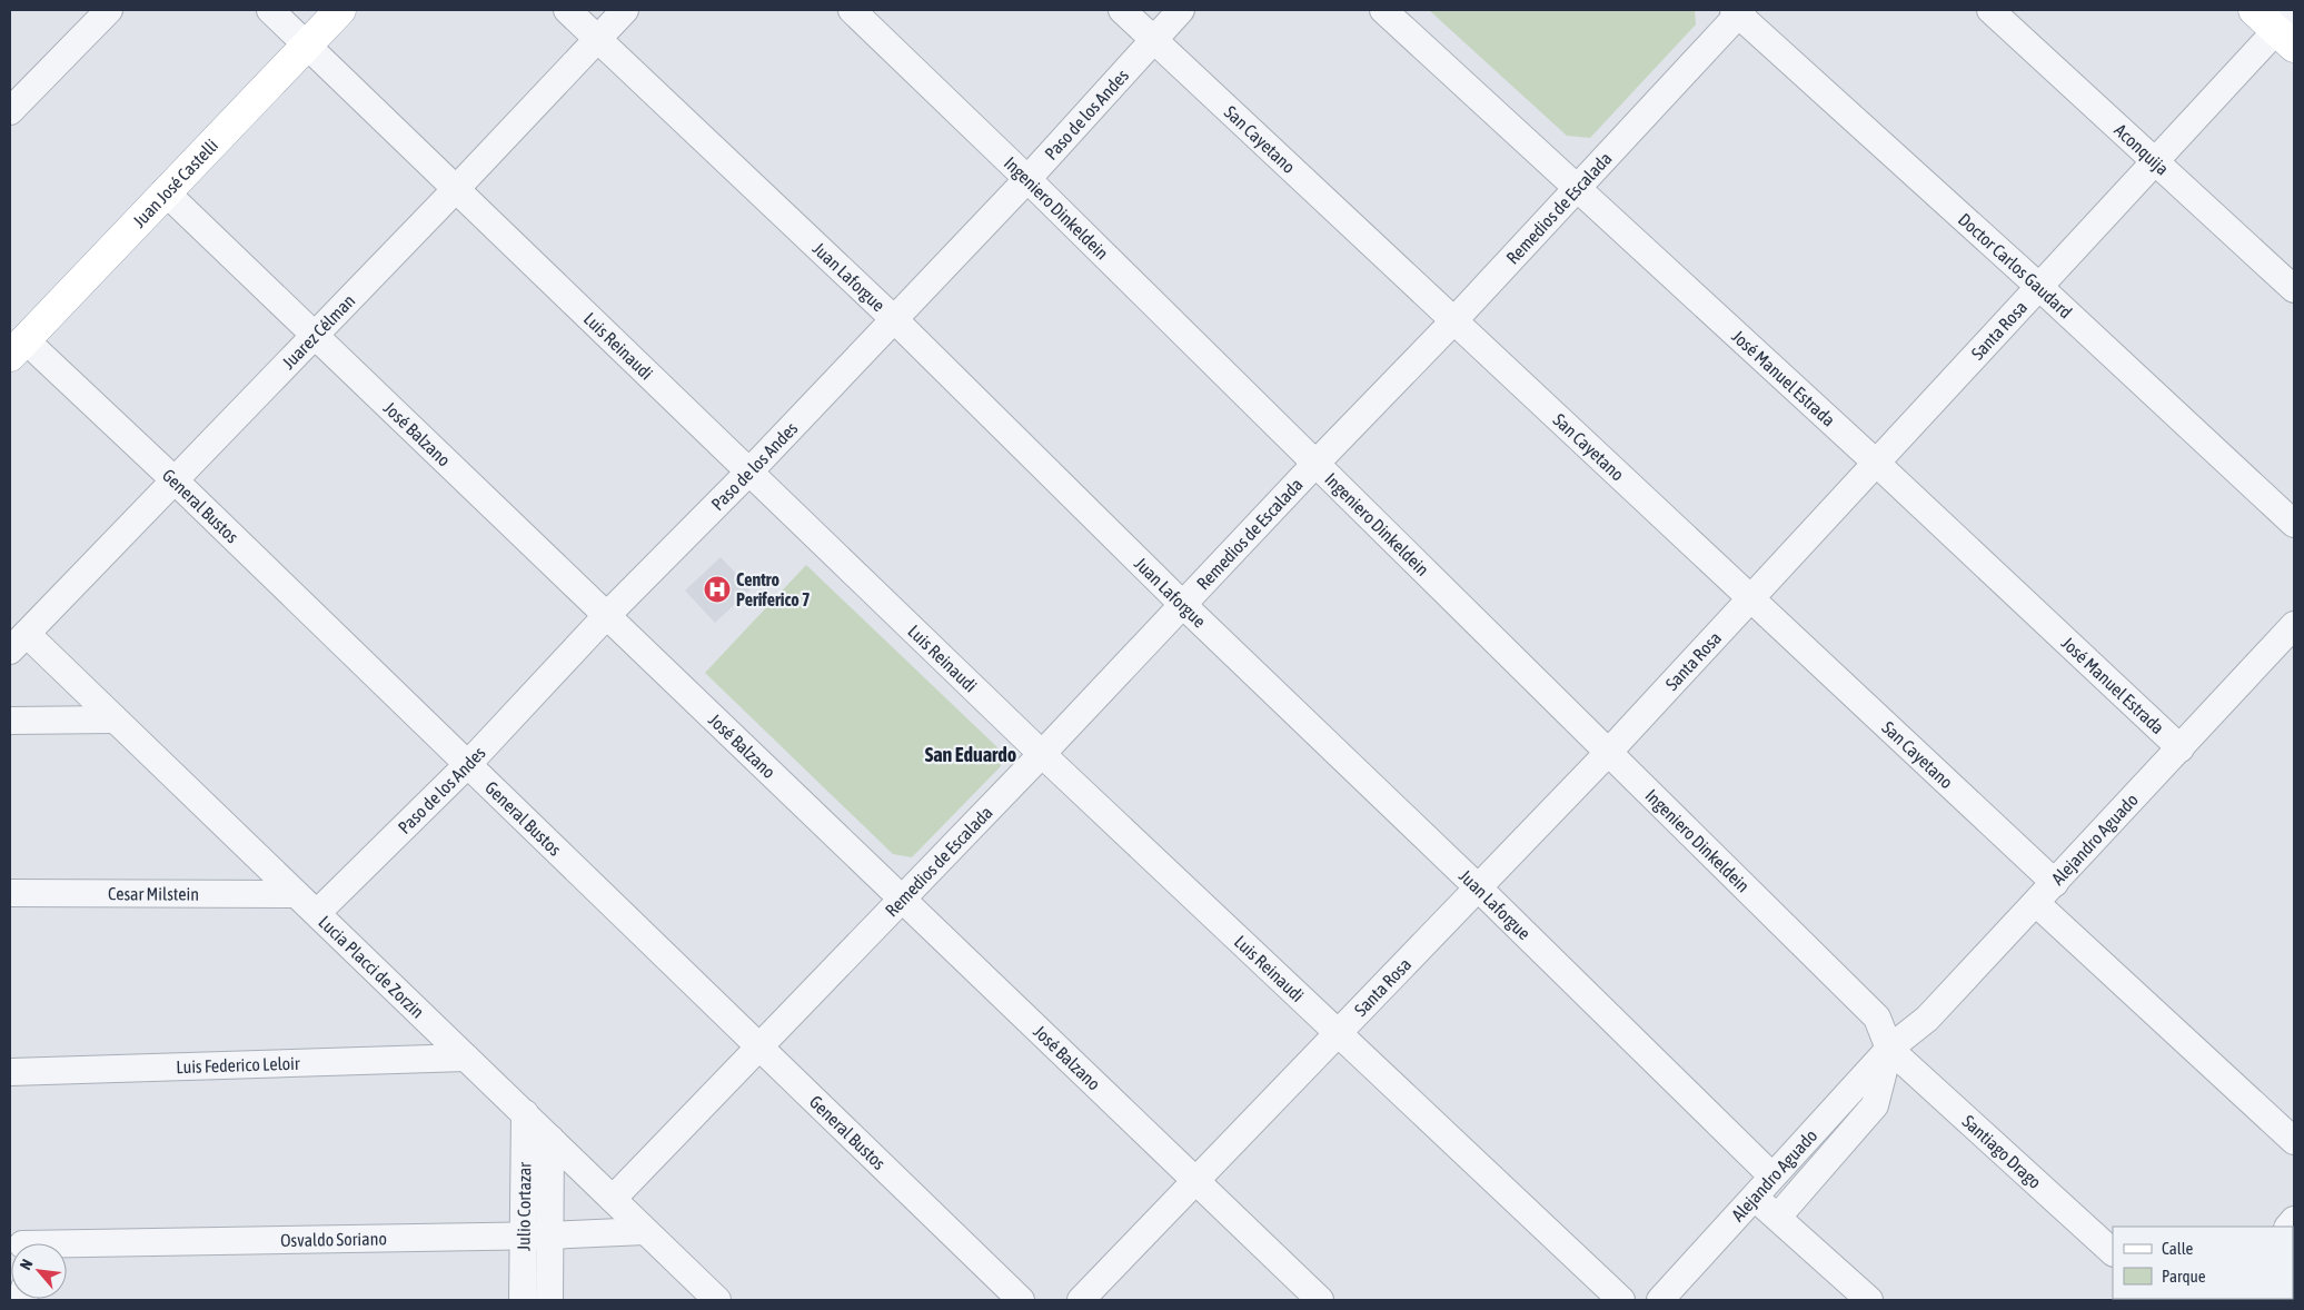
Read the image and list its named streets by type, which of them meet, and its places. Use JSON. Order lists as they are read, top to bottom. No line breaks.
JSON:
{"streets":{"main road":["Juan José Castelli"],"street":["Paso de los Andes","San Cayetano","Aconquija","Remedios de Escalada","Ingeniero Dinkeldein","Doctor Carlos Gaudard","Juan Laforgue","Santa Rosa","Juarez Célman","Luis Reinaudi","José Manuel Estrada","José Balzano","General Bustos","Alejandro Aguado","Cesar Milstein","Lucia Placci de Zorzin","Luis Federico Leloir","Santiago Drago","Julio Cortazar","Osvaldo Soriano"]},"crossings":[["Paso de los Andes","San Cayetano"],["Paso de los Andes","Ingeniero Dinkeldein"],["Paso de los Andes","Juan Laforgue"],["Paso de los Andes","Luis Reinaudi"],["Paso de los Andes","José Balzano"],["Paso de los Andes","General Bustos"],["Paso de los Andes","Lucia Placci de Zorzin"],["San Cayetano","Remedios de Escalada"],["San Cayetano","Santa Rosa"],["San Cayetano","Alejandro Aguado"],["Aconquija","Santa Rosa"],["Juan José Castelli","Luis Reinaudi"],["Juan José Castelli","José Balzano"],["Juan José Castelli","General Bustos"],["Remedios de Escalada","Ingeniero Dinkeldein"],["Remedios de Escalada","Doctor Carlos Gaudard"],["Remedios de Escalada","Juan Laforgue"],["Remedios de Escalada","Luis Reinaudi"],["Remedios de Escalada","José Manuel Estrada"],["Remedios de Escalada","José Balzano"],["Remedios de Escalada","General Bustos"],["Remedios de Escalada","Lucia Placci de Zorzin"],["Ingeniero Dinkeldein","Santa Rosa"],["Ingeniero Dinkeldein","Alejandro Aguado"],["Ingeniero Dinkeldein","Santiago Drago"],["Doctor Carlos Gaudard","Santa Rosa"],["Juan Laforgue","Santa Rosa"],["Juan Laforgue","Juarez Célman"],["Juan Laforgue","Alejandro Aguado"],["Santa Rosa","Luis Reinaudi"],["Santa Rosa","José Manuel Estrada"],["Santa Rosa","José Balzano"],["Juarez Célman","Luis Reinaudi"],["Juarez Célman","José Balzano"],["Juarez Célman","General Bustos"],["Juarez Célman","Lucia Placci de Zorzin"],["José Manuel Estrada","Alejandro Aguado"],["Alejandro Aguado","Santiago Drago"],["Cesar Milstein","Lucia Placci de Zorzin"],["Lucia Placci de Zorzin","Luis Federico Leloir"],["Lucia Placci de Zorzin","Julio Cortazar"],["Lucia Placci de Zorzin","Osvaldo Soriano"],["Julio Cortazar","Osvaldo Soriano"]],"districts":["San Eduardo"],"places":{"hospital":["Centro Periferico 7"]},"legend":["Calle","Parque"],"north":"top left"}
